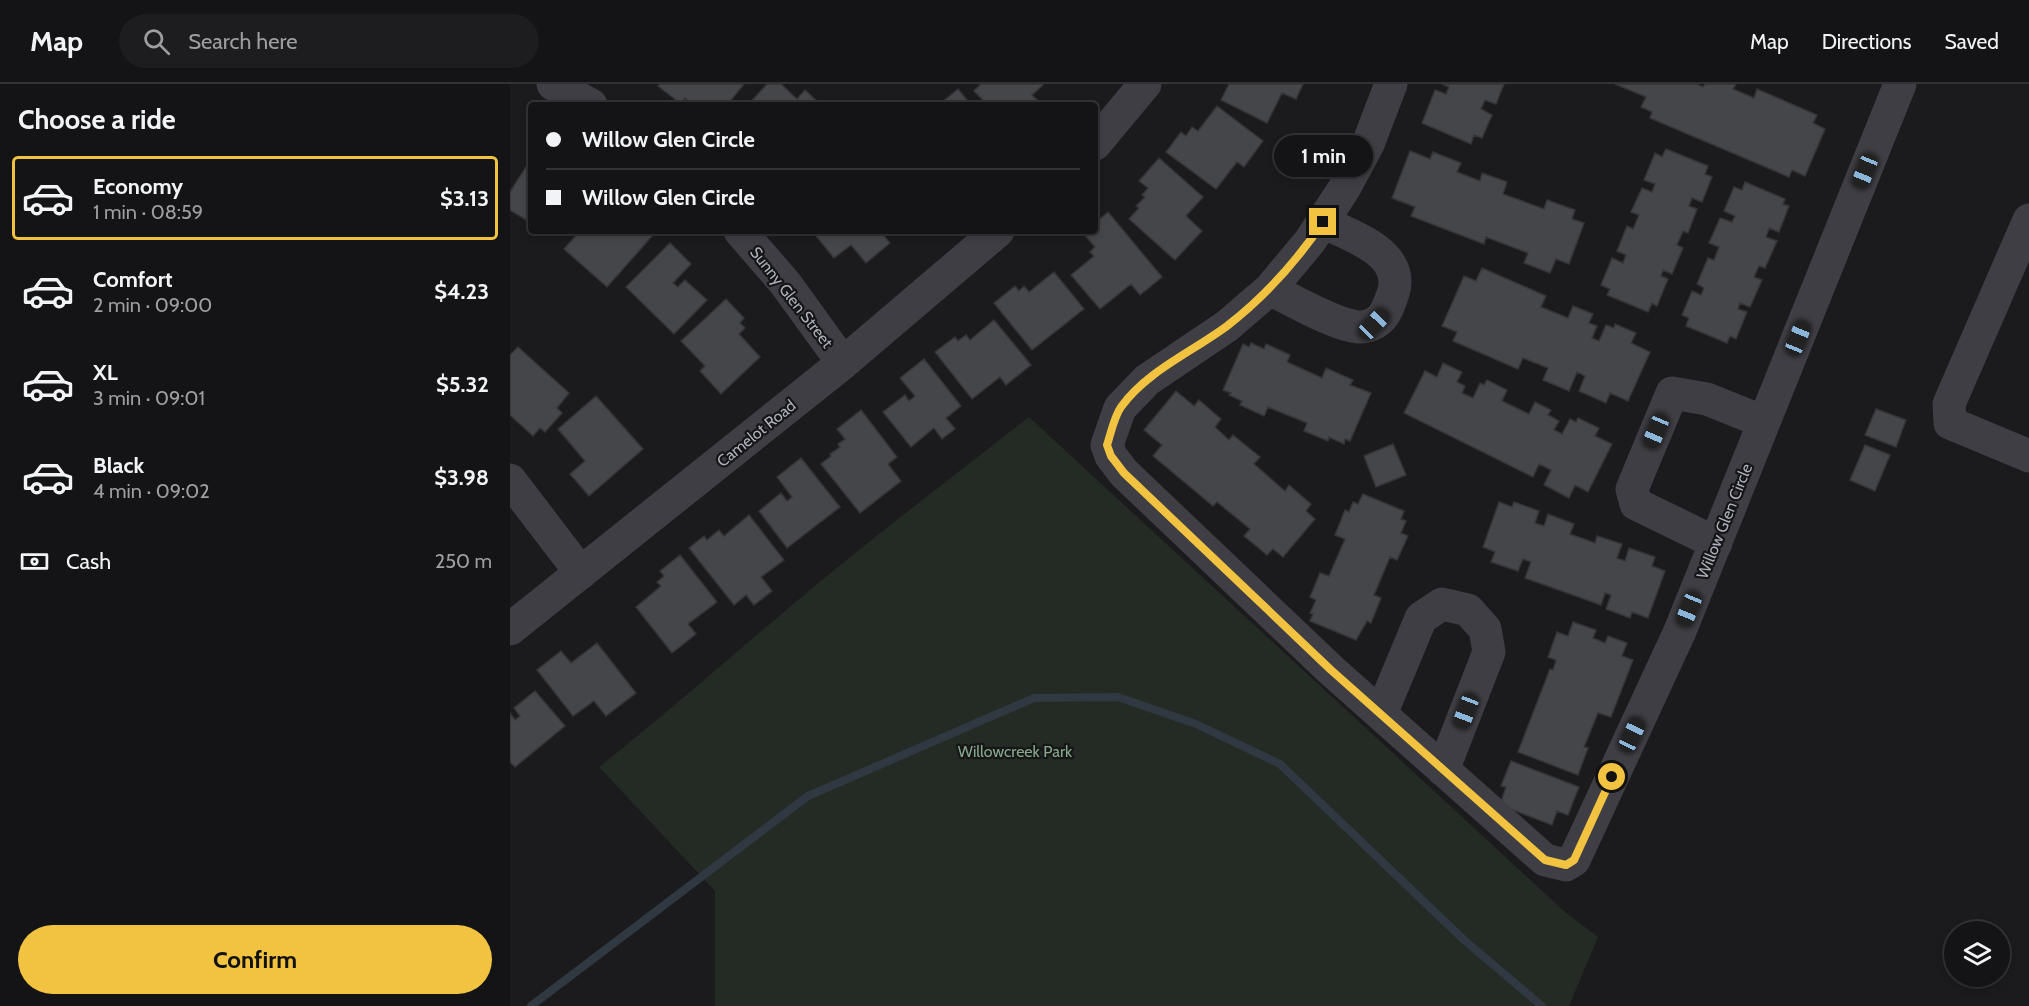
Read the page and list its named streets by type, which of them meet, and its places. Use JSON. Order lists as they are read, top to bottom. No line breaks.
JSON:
{"streets":{"street":["Sunny Glen Street","Camelot Road","Willow Glen Circle"]},"crossings":[["Sunny Glen Street","Camelot Road"]],"parks":["Willowcreek Park"],"page":{"header":"Map","search":"Search here","nav":["Map","Directions","Saved"],"heading":"Choose a ride","banner":["Willow Glen Circle","Willow Glen Circle"],"bubble":"1 min","list":[{"name":"Economy","note":"1 min · 08:59","value":"$3.13"},{"name":"Comfort","note":"2 min · 09:00","value":"$4.23"},{"name":"XL","note":"3 min · 09:01","value":"$5.32"},{"name":"Black","note":"4 min · 09:02","value":"$3.98"}],"pay":["Cash","250 m"],"buttons":"Confirm"}}
